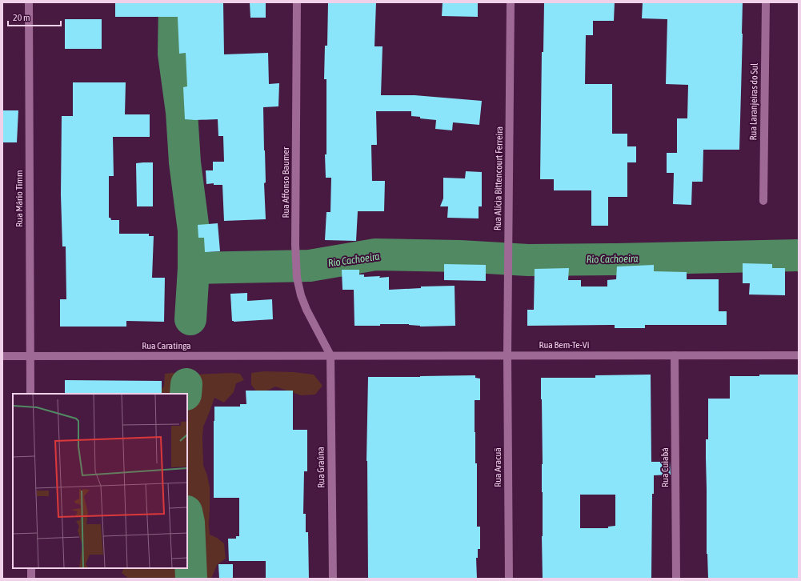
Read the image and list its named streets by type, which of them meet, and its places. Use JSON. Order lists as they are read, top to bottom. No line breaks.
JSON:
{"streets":{"street":["Rua Laranjeiras do Sul","Rua Alícia Bittencourt Ferreira","Rua Affonso Baumer","Rua Mário Timm","Rua Bem-Te-Vi","Rua Caratinga","Rua Graúna","Rua Aracuã","Rua Cuiabá"]},"crossings":[["Rua Alícia Bittencourt Ferreira","Rua Bem-Te-Vi"],["Rua Alícia Bittencourt Ferreira","Rua Aracuã"],["Rua Affonso Baumer","Rua Bem-Te-Vi"],["Rua Affonso Baumer","Rua Caratinga"],["Rua Affonso Baumer","Rua Graúna"],["Rua Mário Timm","Rua Caratinga"],["Rua Bem-Te-Vi","Rua Caratinga"],["Rua Bem-Te-Vi","Rua Graúna"],["Rua Bem-Te-Vi","Rua Aracuã"],["Rua Bem-Te-Vi","Rua Cuiabá"],["Rua Caratinga","Rua Graúna"]],"water":["Rio Cachoeira"],"scale_bar":"20 m"}
